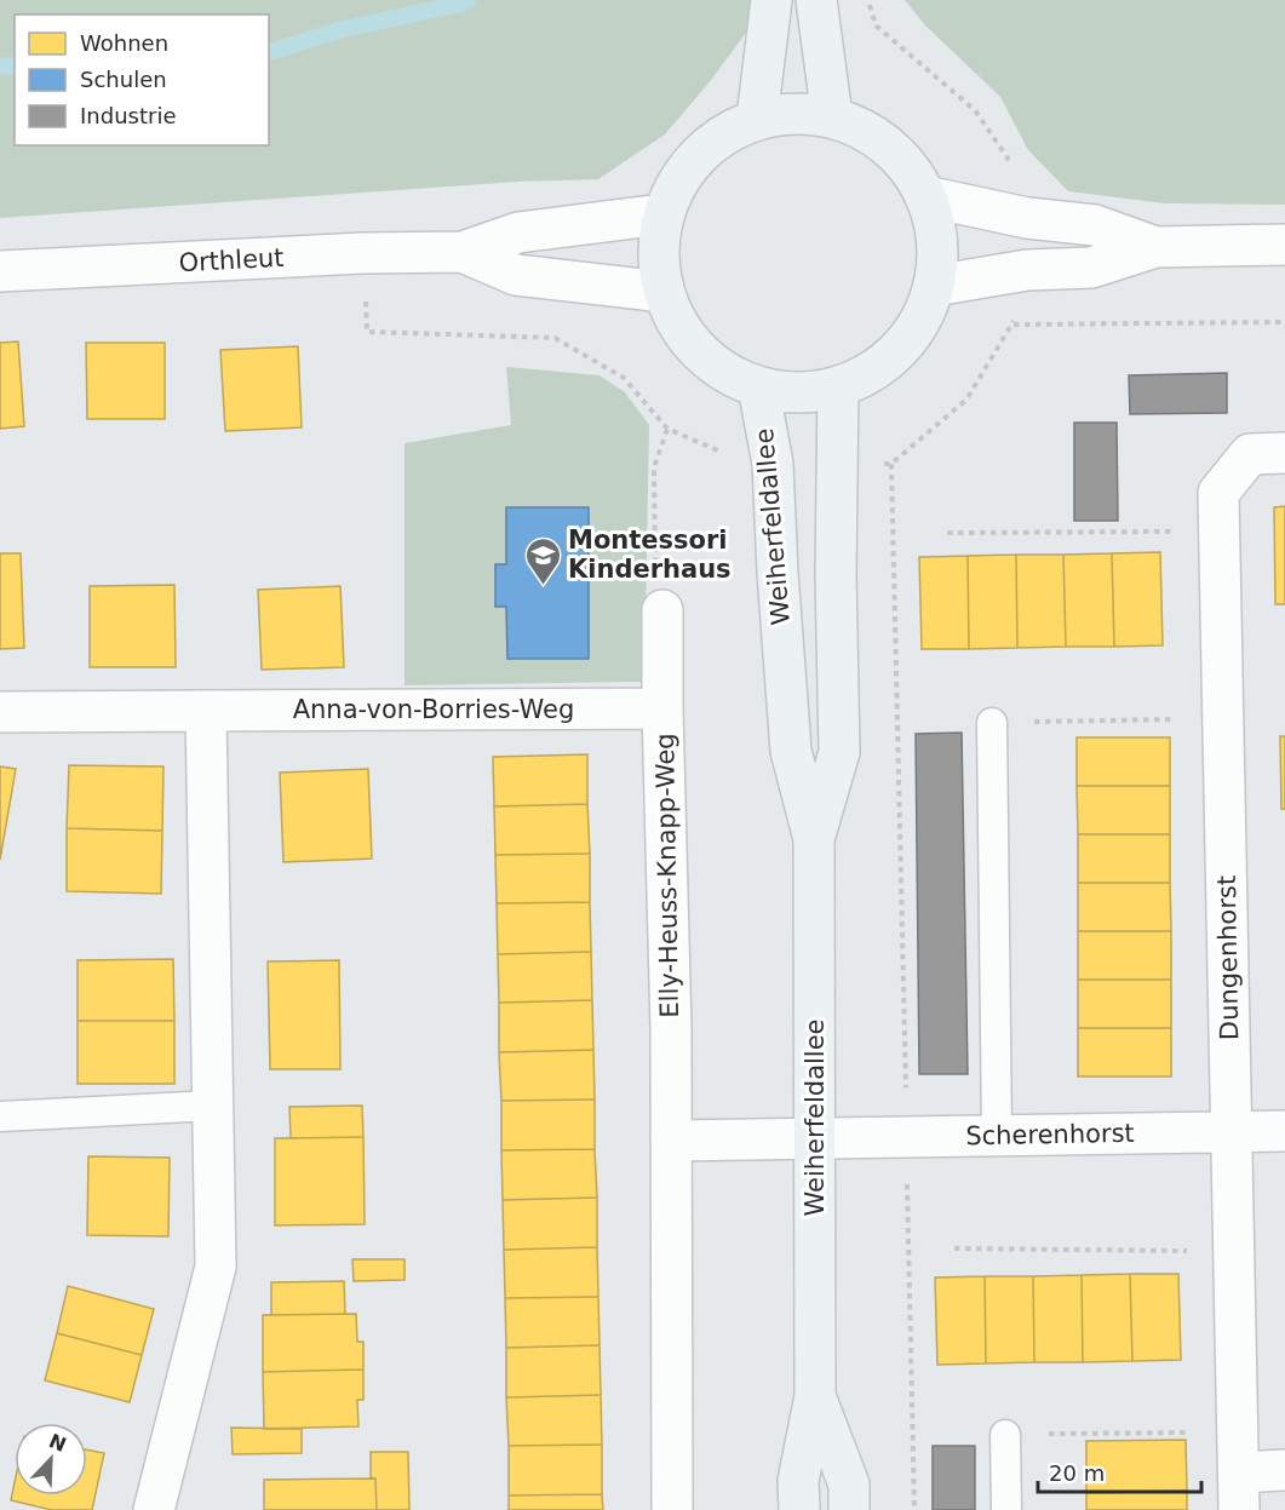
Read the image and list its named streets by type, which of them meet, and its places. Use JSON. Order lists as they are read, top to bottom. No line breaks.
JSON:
{"streets":{"main road":["Weiherfeldallee"],"street":["Orthleut","Anna-von-Borries-Weg","Elly-Heuss-Knapp-Weg","Dungenhorst","Scherenhorst"]},"crossings":[["Weiherfeldallee","Scherenhorst"],["Anna-von-Borries-Weg","Elly-Heuss-Knapp-Weg"],["Dungenhorst","Scherenhorst"]],"places":{"school or university":["Montessori Kinderhaus"]},"legend":["Wohnen","Schulen","Industrie"],"scale_bar":"20 m","north":"top right"}
